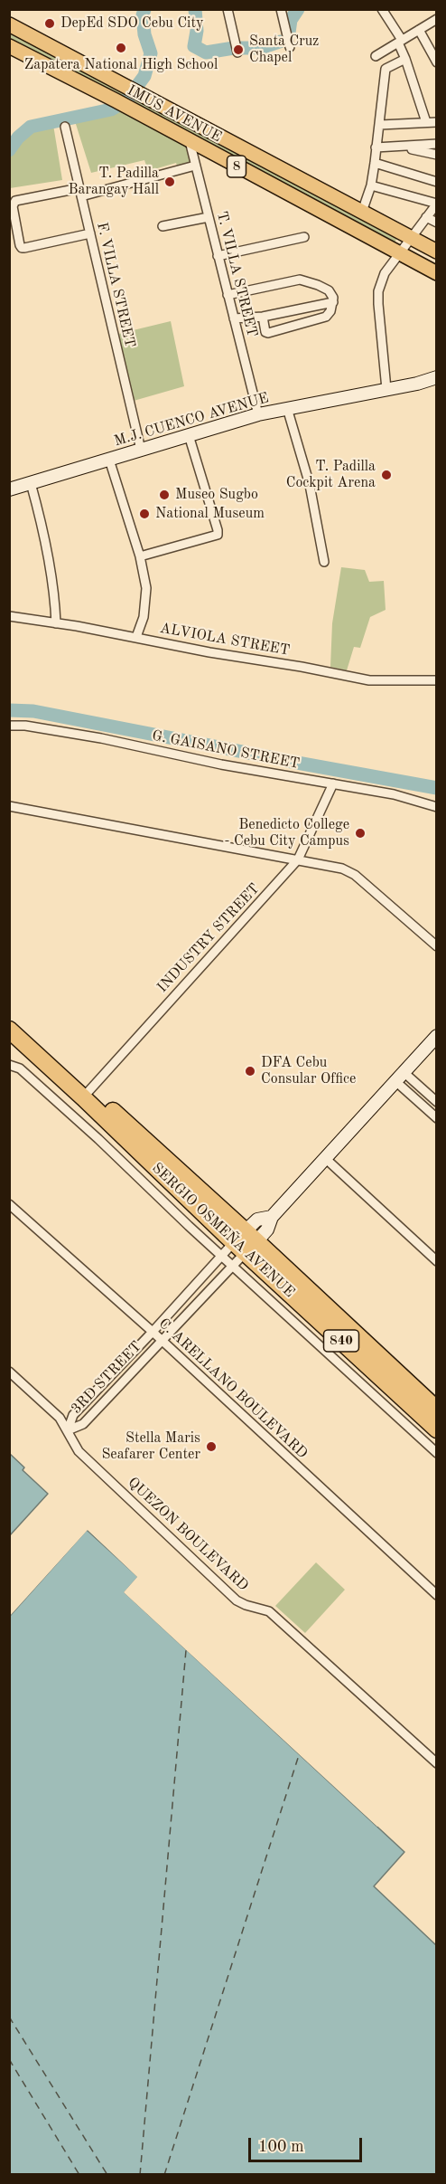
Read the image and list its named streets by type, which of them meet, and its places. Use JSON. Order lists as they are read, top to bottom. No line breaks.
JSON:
{"streets":{"highway":["SERGIO OSMEÑA AVENUE","840"],"main road":["IMUS AVENUE","8","M.J. CUENCO AVENUE"],"street":["T. VILLA STREET","F. VILLA STREET","ALVIOLA STREET","G. GAISANO STREET","INDUSTRY STREET","3RD STREET","C. ARELLANO BOULEVARD","QUEZON BOULEVARD"]},"crossings":[["IMUS AVENUE","T. VILLA STREET"],["T. VILLA STREET","M.J. CUENCO AVENUE"],["F. VILLA STREET","M.J. CUENCO AVENUE"],["G. GAISANO STREET","INDUSTRY STREET"],["INDUSTRY STREET","SERGIO OSMEÑA AVENUE"],["SERGIO OSMEÑA AVENUE","3RD STREET"],["3RD STREET","C. ARELLANO BOULEVARD"],["3RD STREET","QUEZON BOULEVARD"]],"places":["DepEd SDO Cebu City","Zapatera National High School","Santa Cruz Chapel","T. Padilla Barangay Hall","T. Padilla Cockpit Arena","Museo Sugbo","National Museum","Benedicto College - Cebu City Campus","DFA Cebu Consular Office","Stella Maris Seafarer Center"],"scale_bar":"100 m"}
